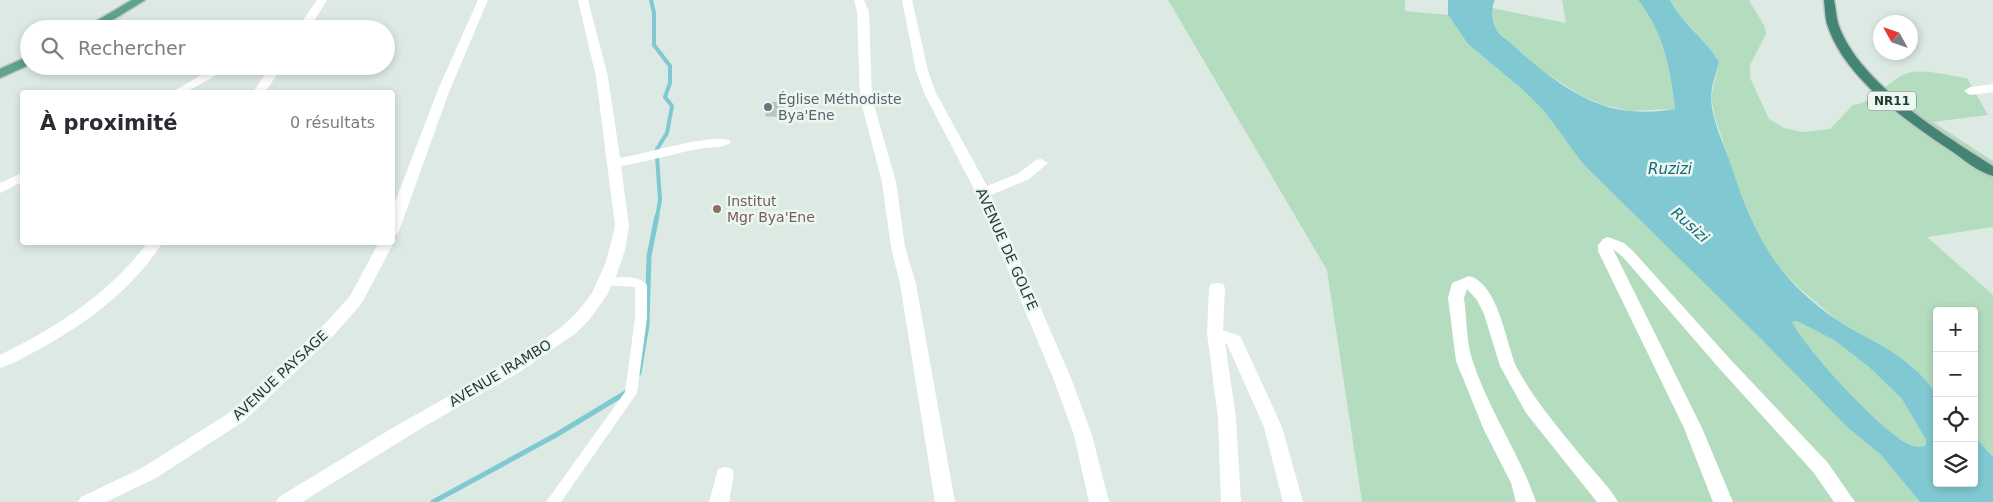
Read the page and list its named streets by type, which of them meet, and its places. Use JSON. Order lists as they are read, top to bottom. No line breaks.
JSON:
{"streets":{"highway":["NR11"],"street":["AVENUE DE GOLFE","AVENUE IRAMBO","AVENUE PAYSAGE"]},"water":["Ruzizi","Rusizi"],"places":["Église Méthodiste Bya'Ene","Institut Mgr Bya'Ene"],"north":"top left","page":{"search":"Rechercher","heading":["À proximité","0 résultats"],"map_buttons":["+","−"]}}
